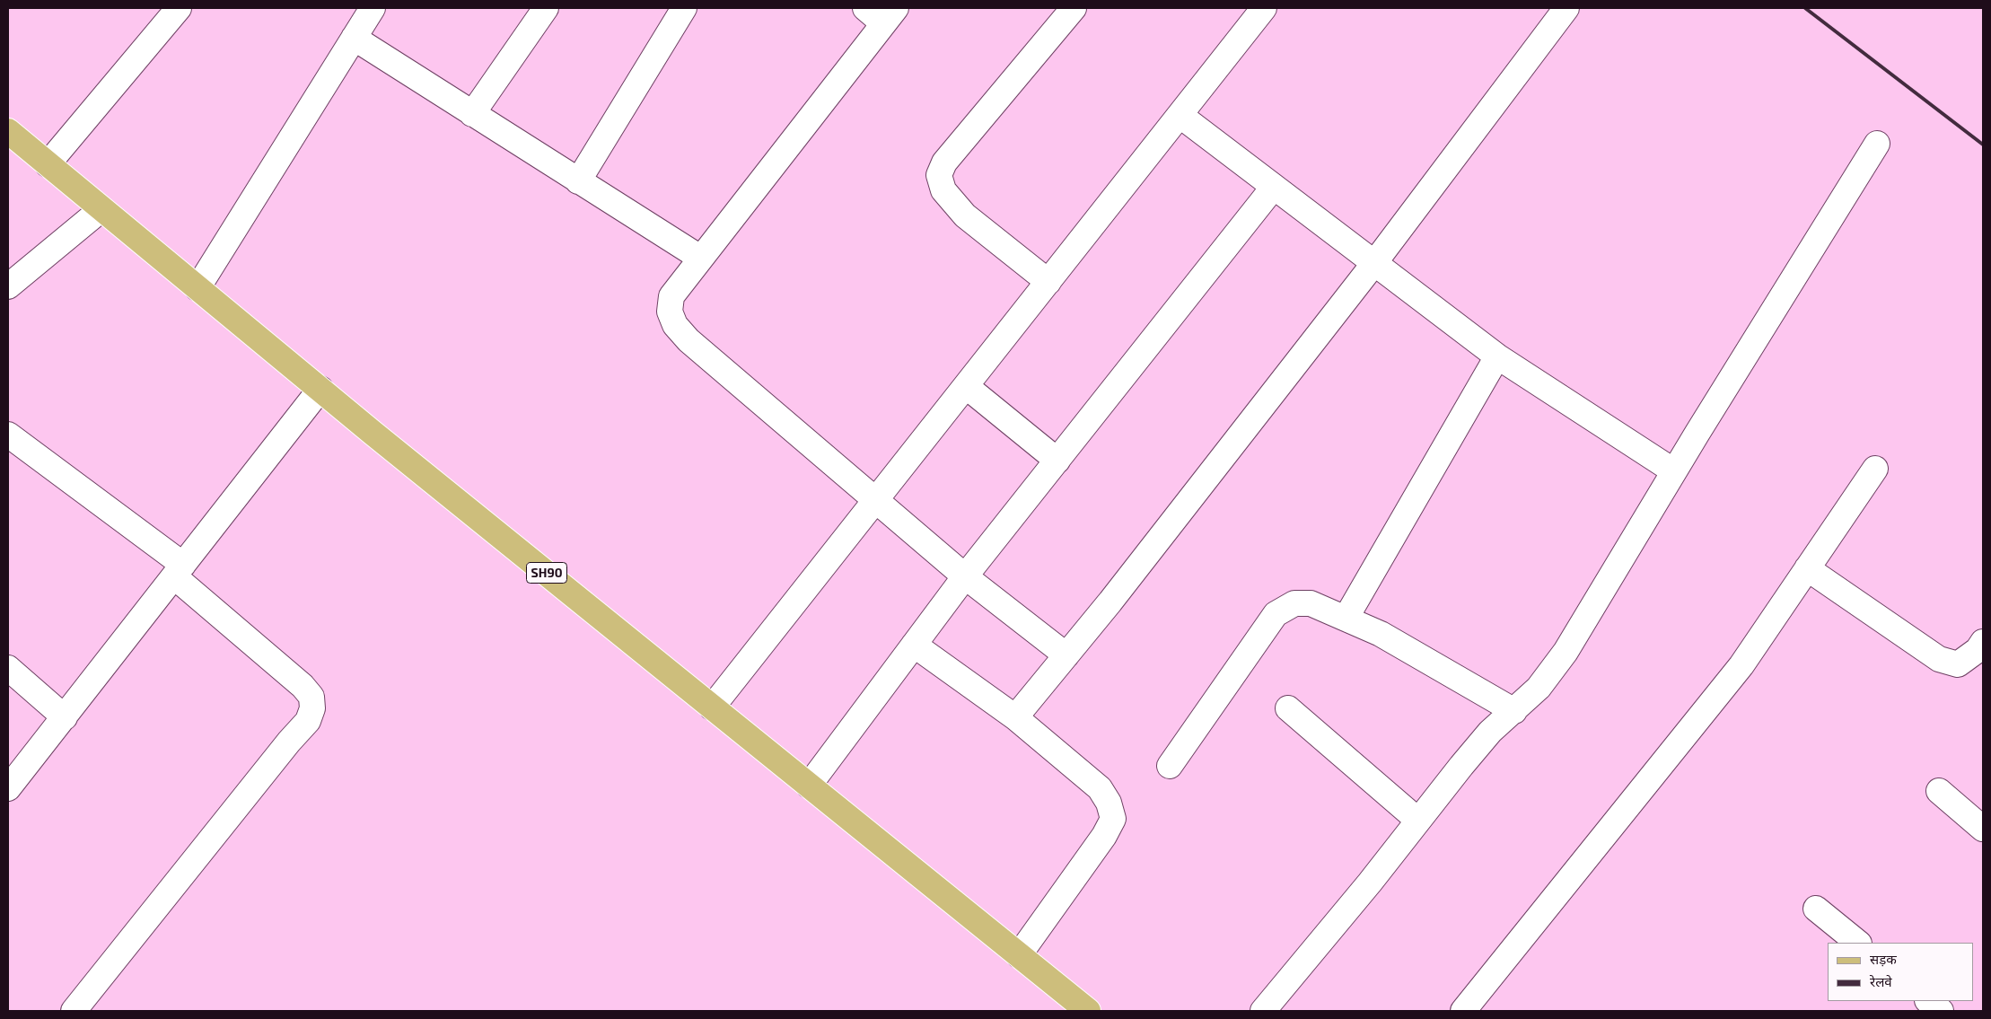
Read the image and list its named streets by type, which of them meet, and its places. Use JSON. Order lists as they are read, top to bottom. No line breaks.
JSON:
{"streets":{"main road":["SH90"]},"legend":["सड़क","रेलवे"]}
